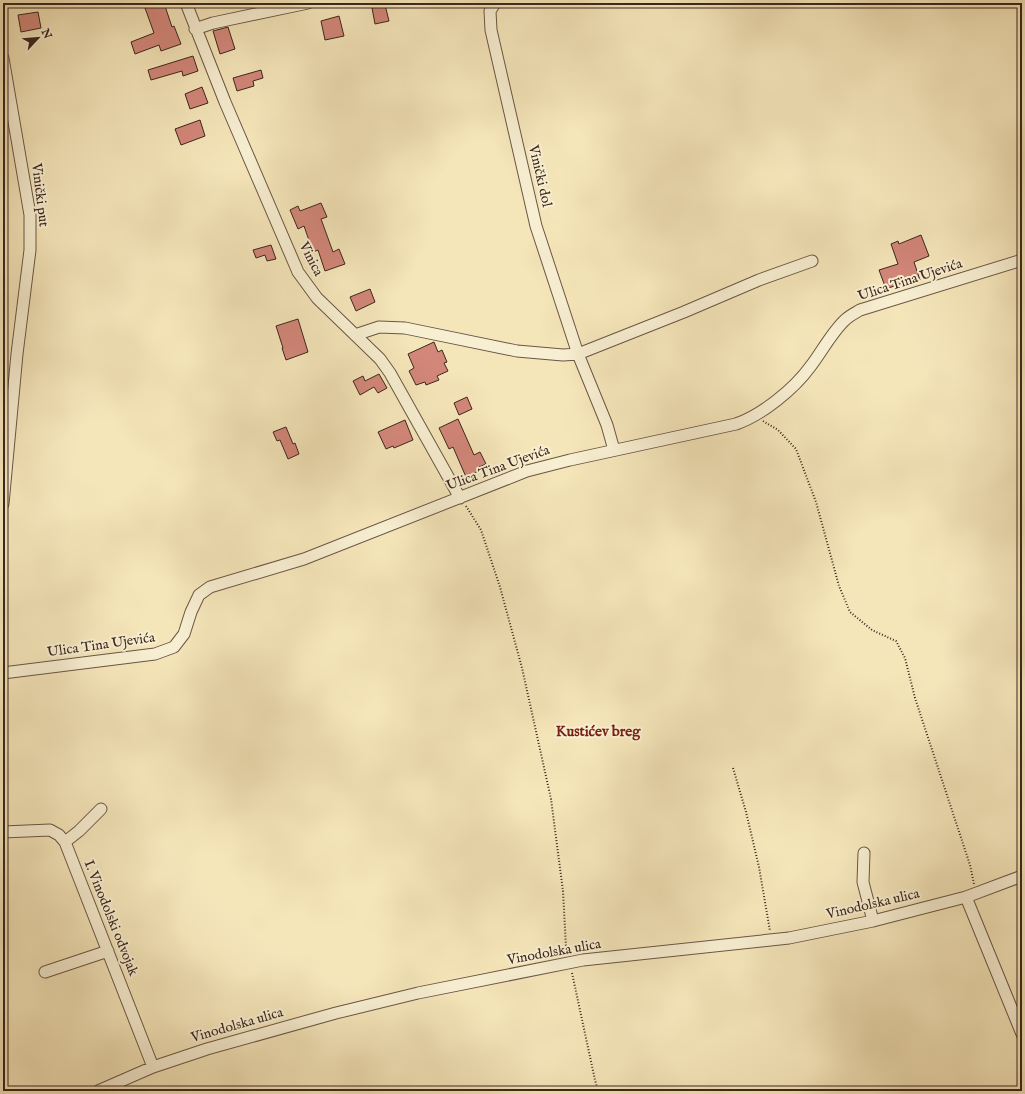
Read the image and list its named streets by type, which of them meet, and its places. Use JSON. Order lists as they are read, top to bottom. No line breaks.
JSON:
{"streets":{"street":["Vinički dol","Vinički put","Vinica","Ulica Tina Ujevića","Vinodolska ulica","I. Vinodolski odvojak"]},"crossings":[["Vinički dol","Ulica Tina Ujevića"],["Vinica","Ulica Tina Ujevića"],["Vinodolska ulica","I. Vinodolski odvojak"]],"districts":["Kustićev breg"],"north":"top right"}
